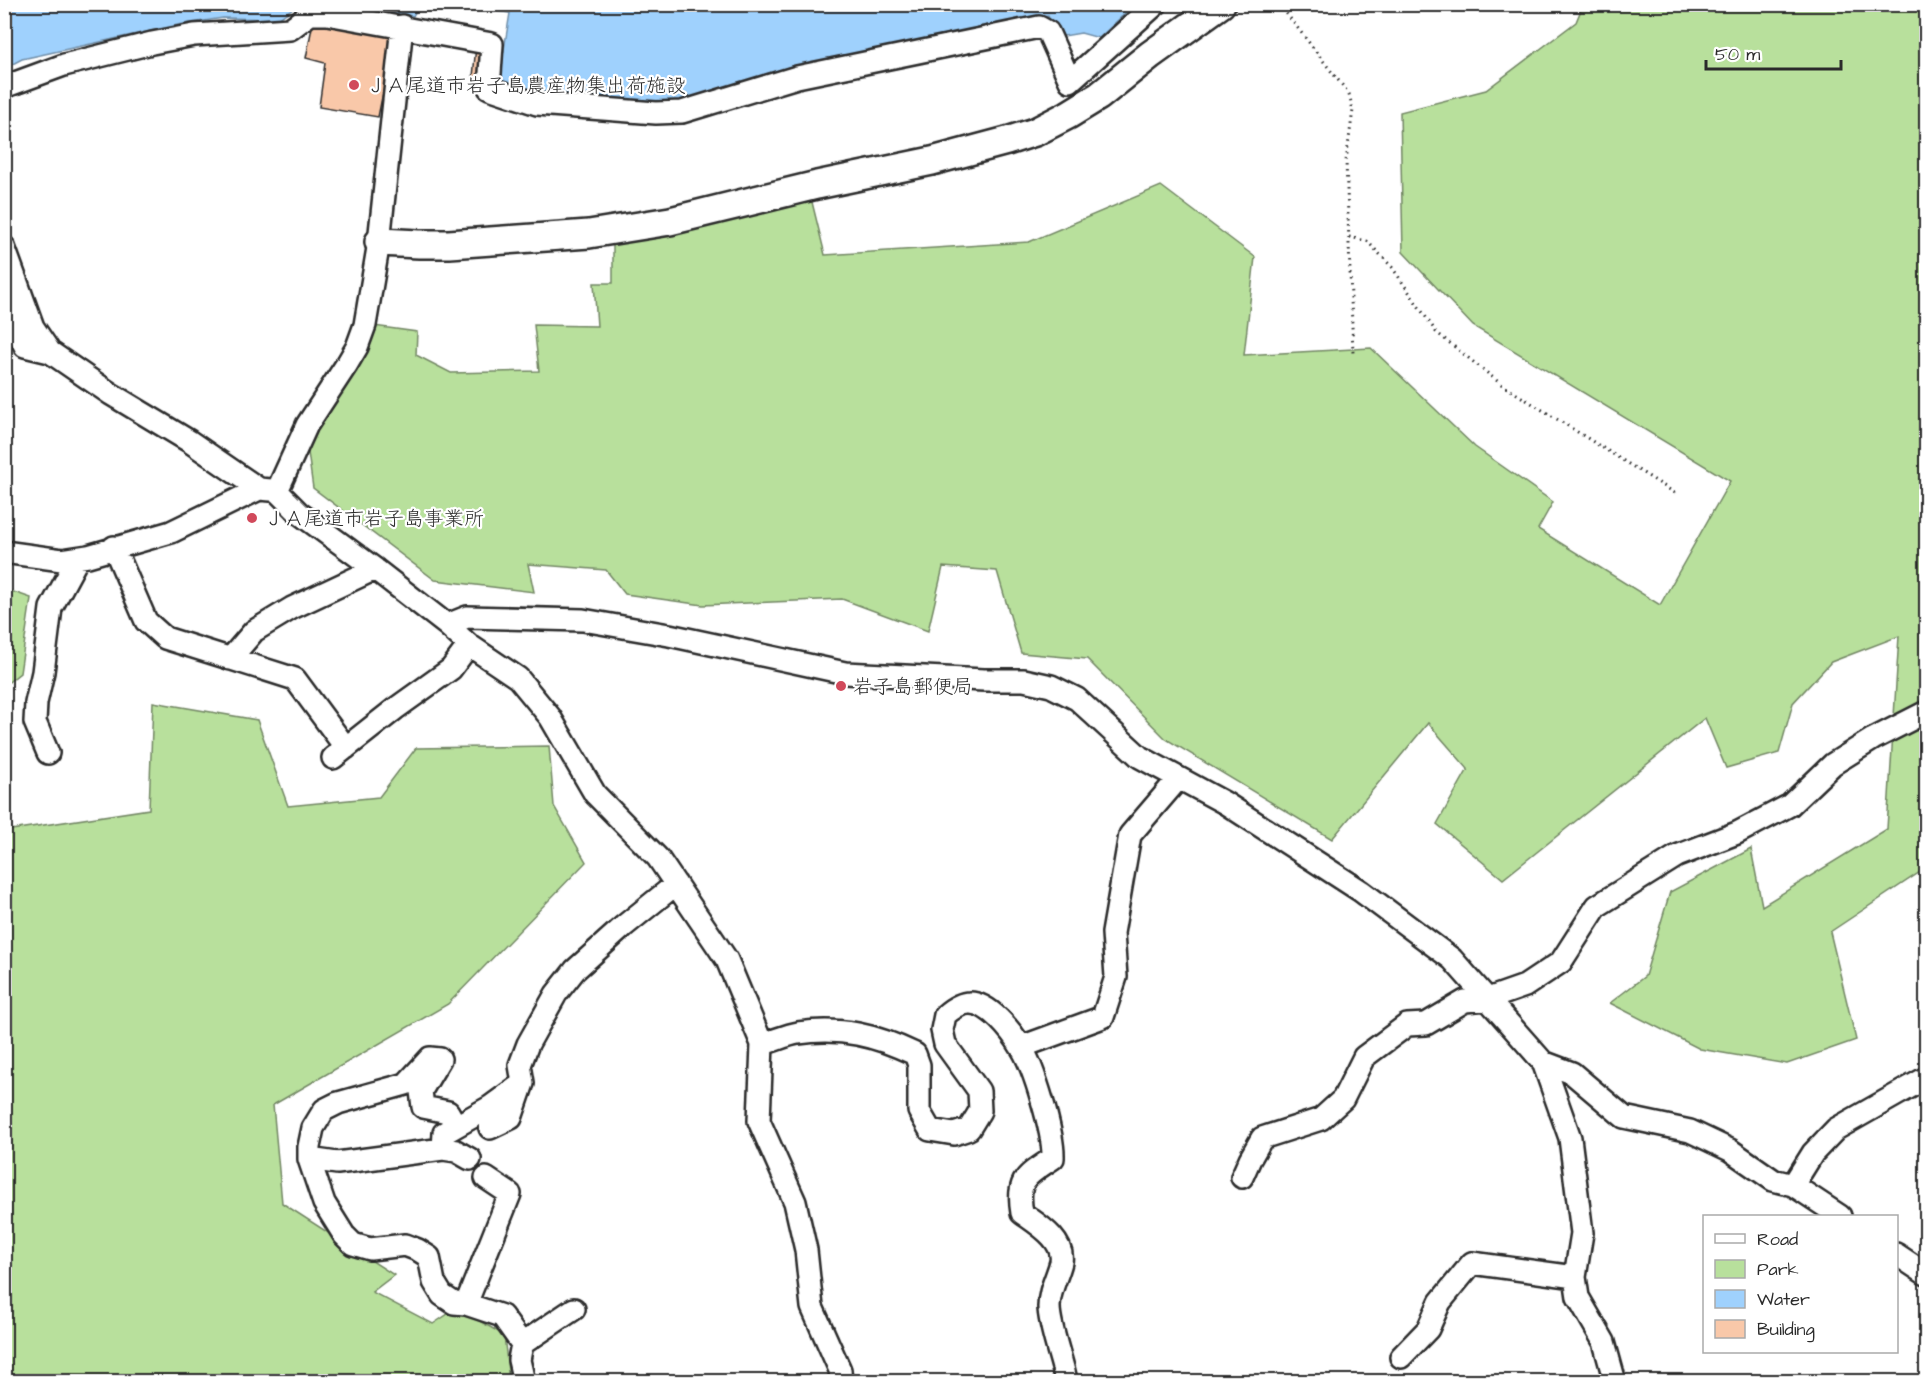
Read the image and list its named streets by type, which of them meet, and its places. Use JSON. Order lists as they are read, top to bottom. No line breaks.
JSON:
{"places":["ＪＡ尾道市岩子島農産物集出荷施設","ＪＡ尾道市岩子島事業所","岩子島郵便局"],"legend":["Road","Park","Water","Building"],"scale_bar":"50 m"}
